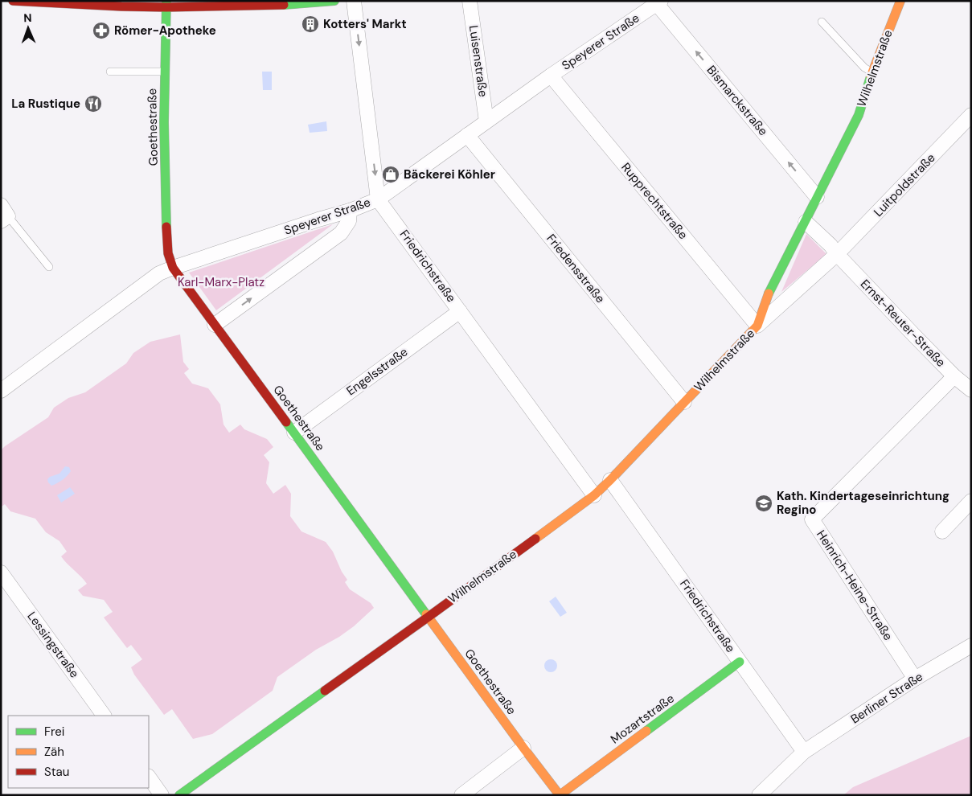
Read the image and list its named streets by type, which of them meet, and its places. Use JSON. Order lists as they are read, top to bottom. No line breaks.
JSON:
{"streets":{"street":["Speyerer Straße","Luisenstraße","Wilhelmstraße","Bismarckstraße","Goethestraße","Luitpoldstraße","Rupprechtstraße","Friedrichstraße","Friedensstraße","Ernst-Reuter-Straße","Engelsstraße","Heinrich-Heine-Straße","Lessingstraße","Berliner Straße","Mozartstraße"]},"crossings":[["Speyerer Straße","Luisenstraße"],["Speyerer Straße","Bismarckstraße"],["Speyerer Straße","Goethestraße"],["Speyerer Straße","Rupprechtstraße"],["Speyerer Straße","Friedrichstraße"],["Speyerer Straße","Friedensstraße"],["Wilhelmstraße","Bismarckstraße"],["Wilhelmstraße","Goethestraße"],["Wilhelmstraße","Luitpoldstraße"],["Wilhelmstraße","Rupprechtstraße"],["Wilhelmstraße","Friedrichstraße"],["Wilhelmstraße","Friedensstraße"],["Wilhelmstraße","Ernst-Reuter-Straße"],["Goethestraße","Engelsstraße"],["Goethestraße","Mozartstraße"],["Luitpoldstraße","Ernst-Reuter-Straße"],["Friedrichstraße","Engelsstraße"],["Friedrichstraße","Berliner Straße"],["Friedrichstraße","Mozartstraße"],["Ernst-Reuter-Straße","Heinrich-Heine-Straße"],["Heinrich-Heine-Straße","Berliner Straße"]],"one_way":["Bismarckstraße"],"parks":["Karl-Marx-Platz"],"places":{"building":["Kotters' Markt"],"pharmacy":["Römer-Apotheke"],"restaurant":["La Rustique"],"shop":["Bäckerei Köhler"],"school or university":["Kath. Kindertageseinrichtung Regino"]},"legend":["Frei","Zäh","Stau"],"north":"top"}
